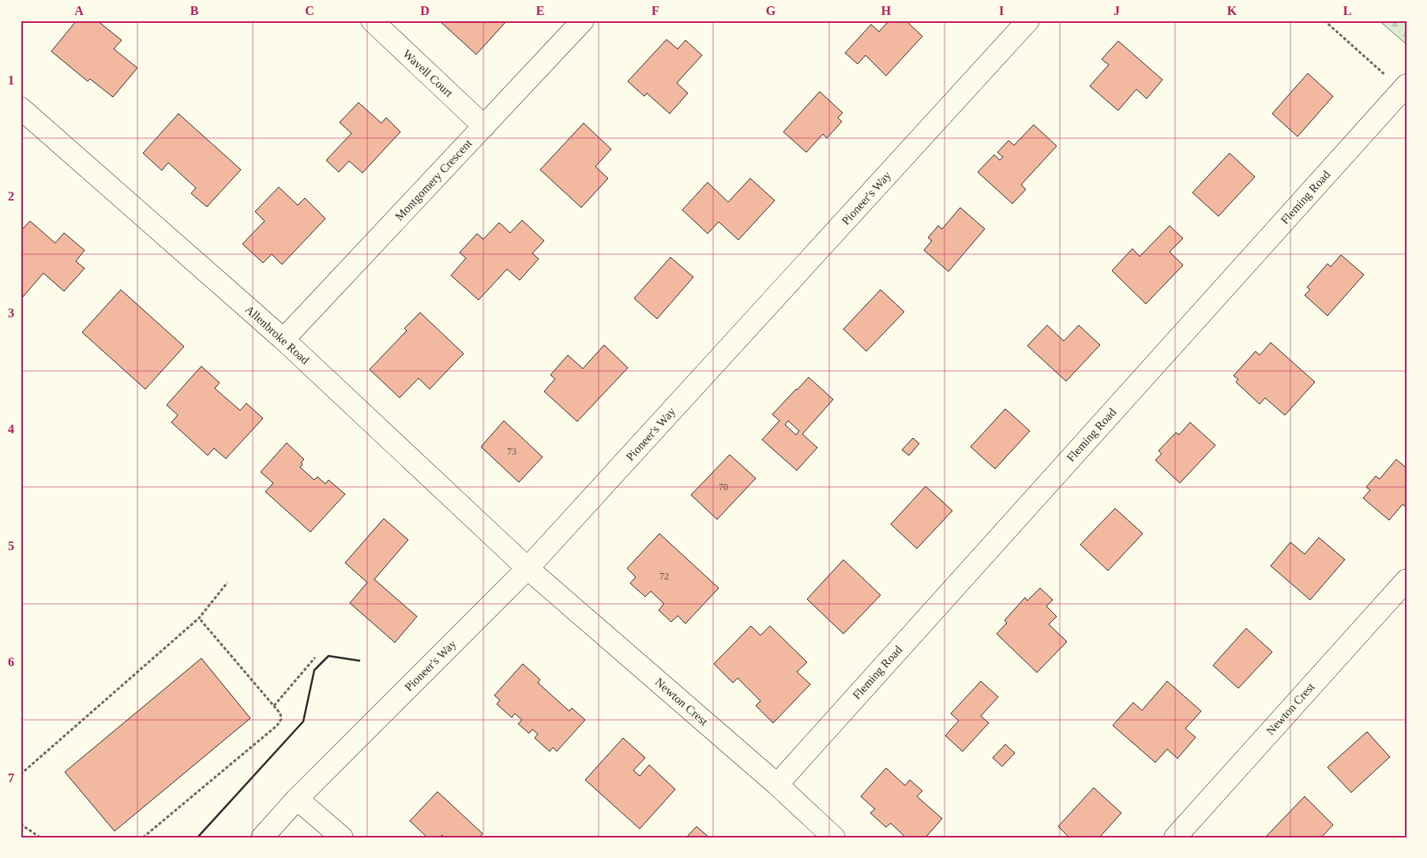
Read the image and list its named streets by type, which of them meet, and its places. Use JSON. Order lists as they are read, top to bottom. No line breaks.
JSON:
{"streets":{"street":["Wavell Court","Montgomery Crescent","Fleming Road","Pioneer's Way","Allenbroke Road","Newton Crest"]},"crossings":[["Wavell Court","Montgomery Crescent"],["Montgomery Crescent","Allenbroke Road"],["Fleming Road","Newton Crest"],["Pioneer's Way","Allenbroke Road"],["Pioneer's Way","Newton Crest"],["Allenbroke Road","Newton Crest"]],"house_numbers":["73","70","72"],"grid":{"columns":["A","B","C","D","E","F","G","H","I","J","K","L"],"rows":["1","2","3","4","5","6","7"]}}
